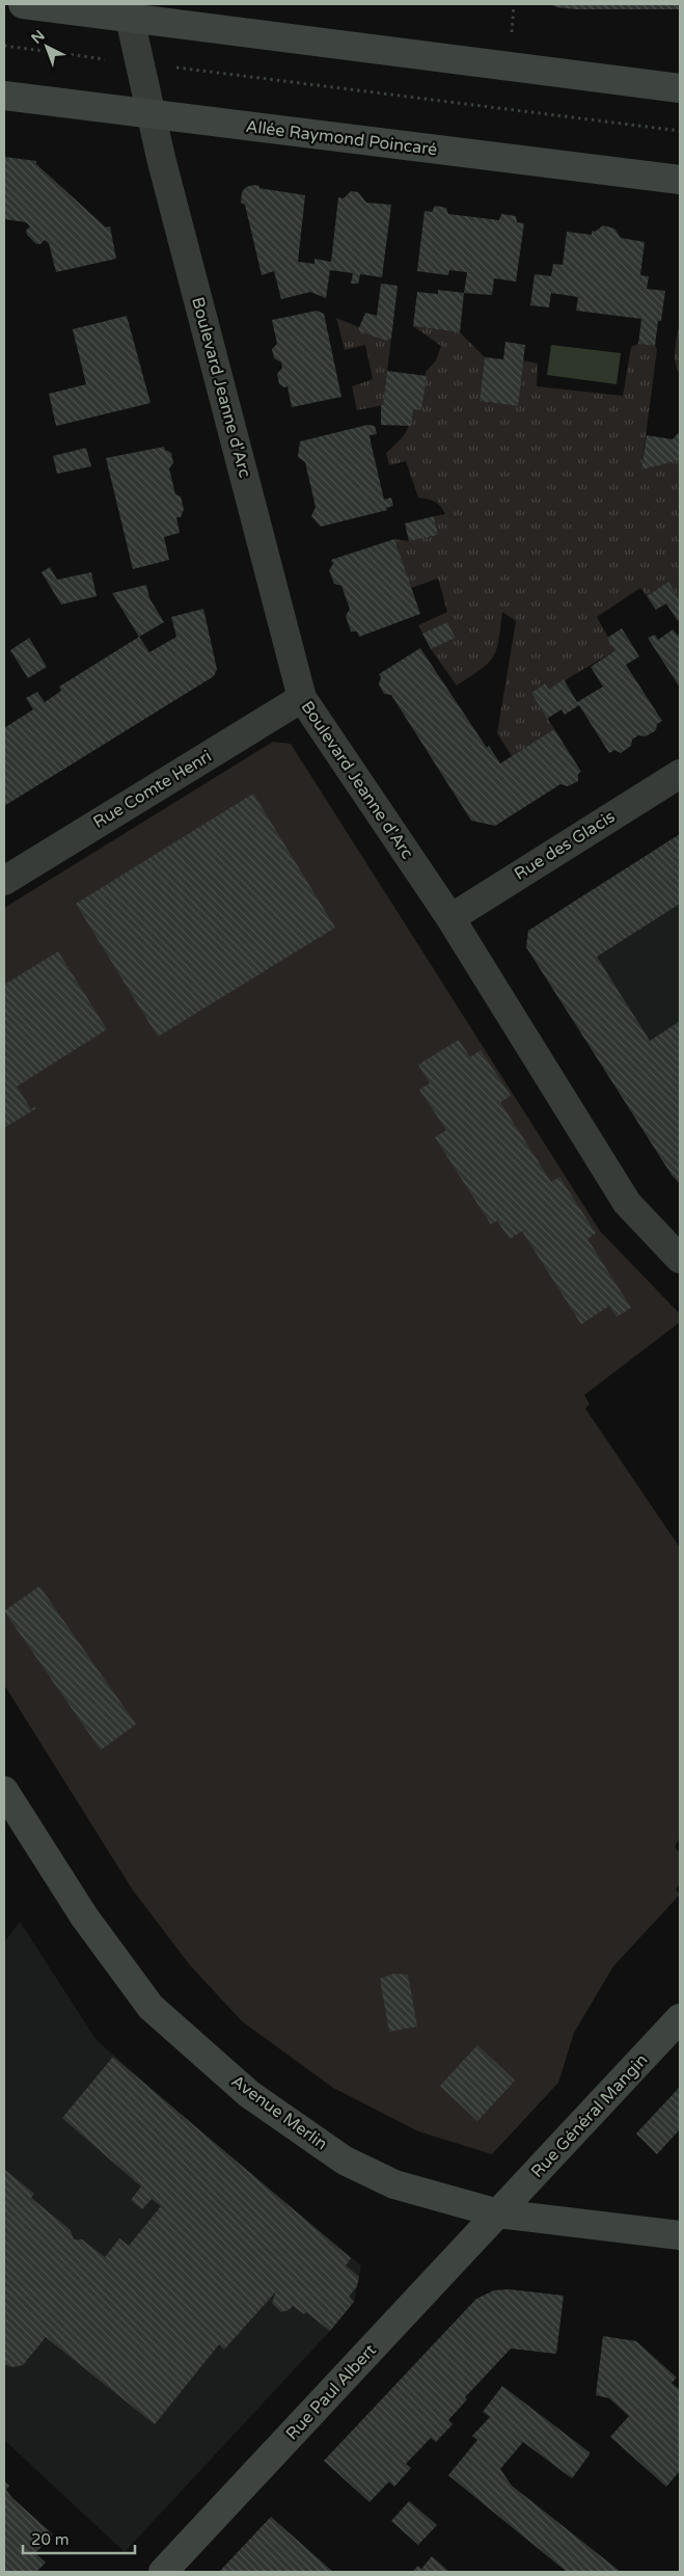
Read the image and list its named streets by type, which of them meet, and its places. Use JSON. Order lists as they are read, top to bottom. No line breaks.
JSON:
{"streets":{"main road":["Allée Raymond Poincaré","Avenue Merlin","Rue Général Mangin","Rue Paul Albert"],"street":["Boulevard Jeanne d'Arc","Rue Comte Henri","Rue des Glacis"]},"crossings":[["Allée Raymond Poincaré","Boulevard Jeanne d'Arc"],["Boulevard Jeanne d'Arc","Rue Comte Henri"],["Boulevard Jeanne d'Arc","Rue des Glacis"],["Avenue Merlin","Rue Général Mangin"],["Avenue Merlin","Rue Paul Albert"],["Rue Général Mangin","Rue Paul Albert"]],"scale_bar":"20 m","north":"top left"}
